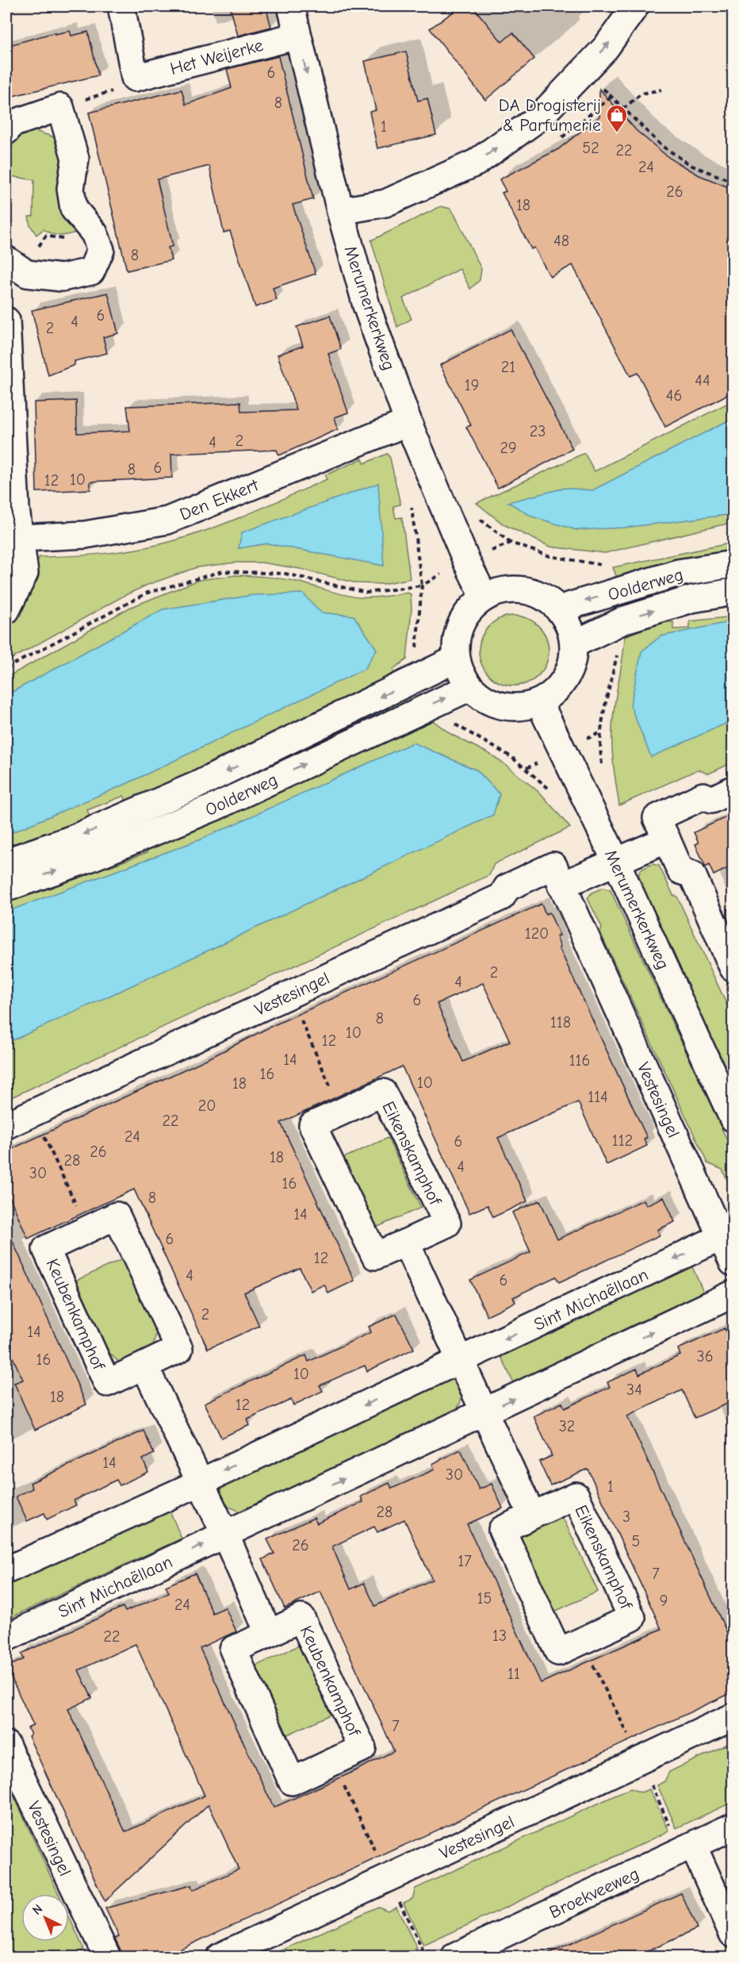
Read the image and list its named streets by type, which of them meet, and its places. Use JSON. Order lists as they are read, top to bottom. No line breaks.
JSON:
{"streets":{"street":["Het Weijerke","Merumerkerkweg","Den Ekkert","Oolderweg","Vestesingel","Eikenskamphof","Sint Michaëllaan","Keubenkamphof","Broekveeweg"]},"crossings":[["Het Weijerke","Merumerkerkweg"],["Merumerkerkweg","Den Ekkert"],["Merumerkerkweg","Oolderweg"],["Vestesingel","Sint Michaëllaan"]],"places":{"shop":["DA Drogisterij & Parfumerie"]},"house_numbers":["6","8","1","52","22","24","26","18","48","8","6","4","2","21","44","19","46","23","2","4","29","6","8","10","12","120","2","4","6","8","118","10","12","14","116","16","10","18","114","20","22","24","112","6","26","18","28","4","30","16","8","14","6","12","4","6","2","14","36","16","10","34","18","12","32","14","30","1","28","3","5","26","17","7","15","9","24","13","22","11","7"],"north":"top left"}
